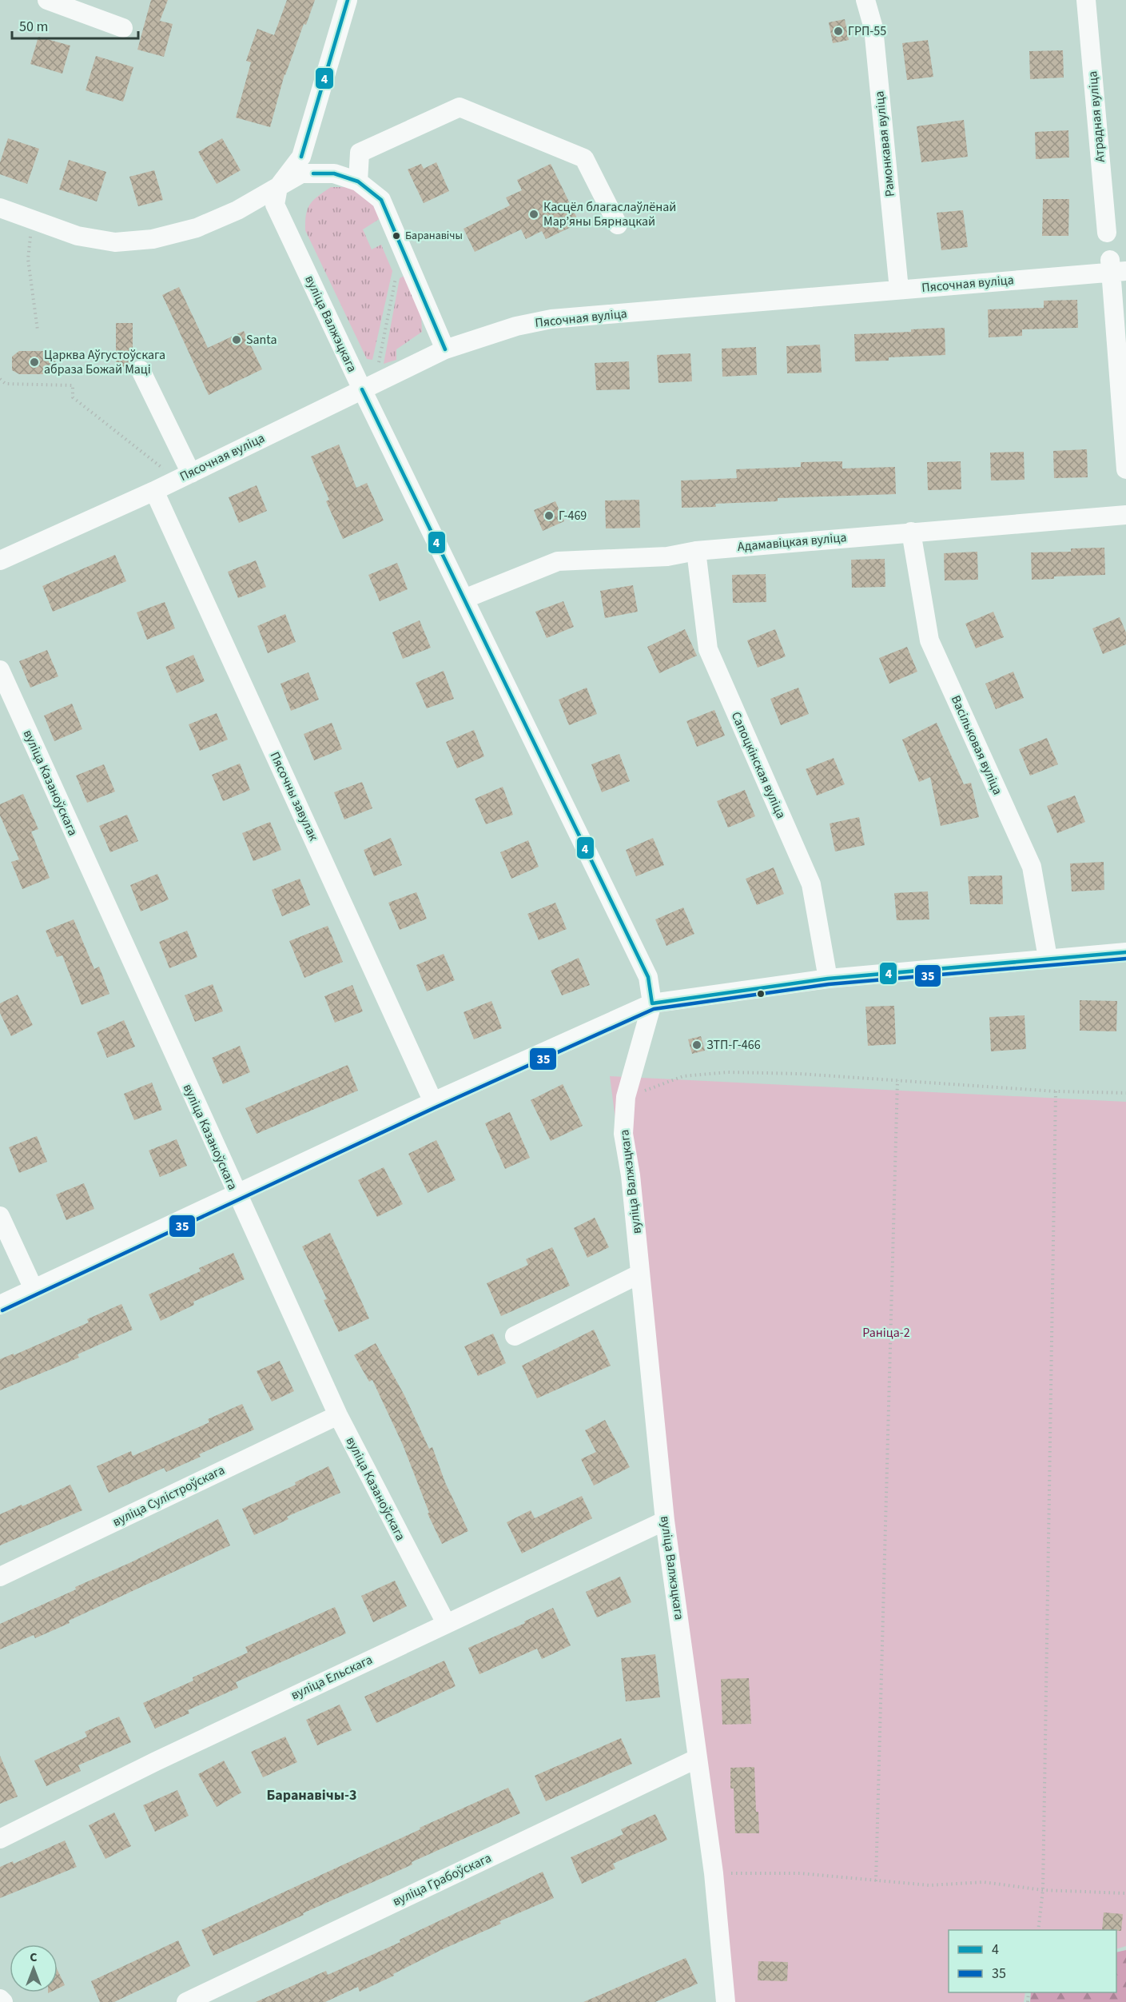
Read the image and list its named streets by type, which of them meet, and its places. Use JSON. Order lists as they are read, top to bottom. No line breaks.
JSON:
{"streets":{"street":["Атрадная вуліца","Рамонкавая вуліца","Пясочная вуліца","вуліца Валжэцкага","Адамавіцкая вуліца","Васільковая вуліца","Сапоцкінская вуліца","вуліца Казаноўскага","Пясочны завулак","вуліца Сулістроўскага","вуліца Ельскага","вуліца Грабоўскага"]},"crossings":[["Рамонкавая вуліца","Пясочная вуліца"],["Пясочная вуліца","вуліца Валжэцкага"],["Пясочная вуліца","Пясочны завулак"],["вуліца Валжэцкага","Адамавіцкая вуліца"],["вуліца Валжэцкага","вуліца Ельскага"],["вуліца Валжэцкага","вуліца Грабоўскага"],["Адамавіцкая вуліца","Васільковая вуліца"],["Адамавіцкая вуліца","Сапоцкінская вуліца"],["вуліца Казаноўскага","вуліца Сулістроўскага"],["вуліца Казаноўскага","вуліца Ельскага"]],"districts":["Баранавічы-3"],"parks":["Раніца-2"],"places":["ГРП-55","Касцёл благаслаўлёнай Мар’яны Бярнацкай","Баранавічы","Santa","Царква Аўгустоўскага абраза Божай Маці","Г-469","ЗТП-Г-466"],"lines":["transit line 4","transit line 35"],"legend":["4","35"],"scale_bar":"50 m","north":"top"}
